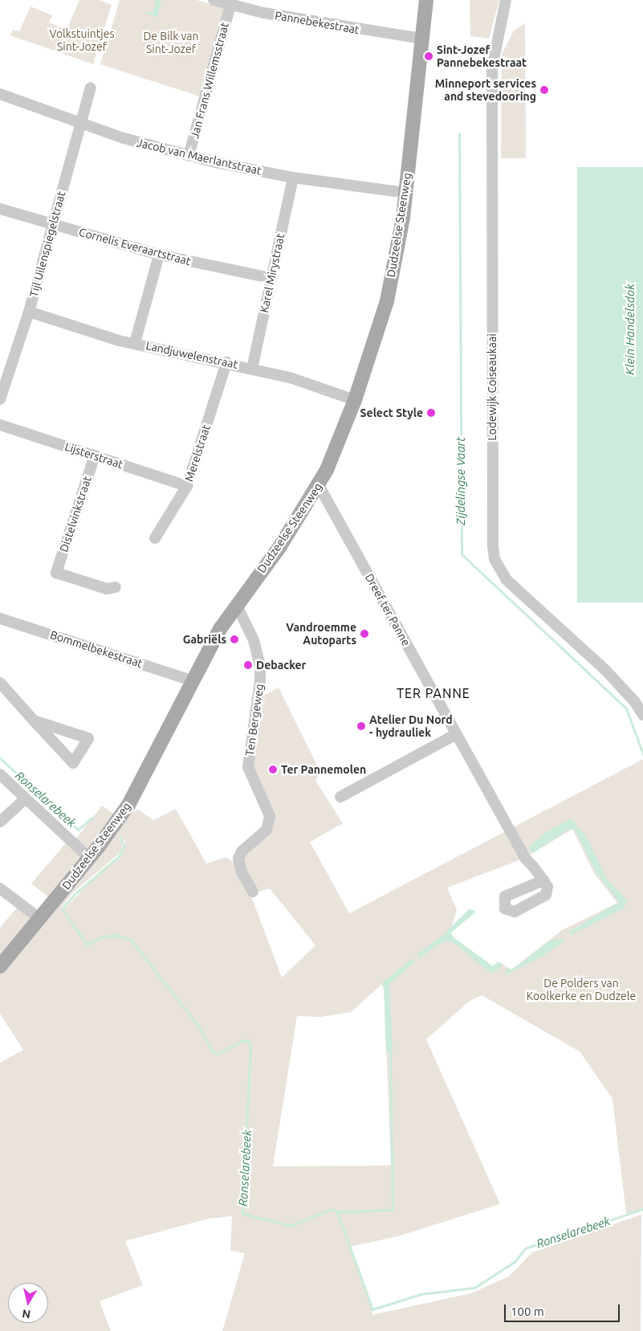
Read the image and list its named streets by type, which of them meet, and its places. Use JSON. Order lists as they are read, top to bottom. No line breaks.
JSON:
{"streets":{"main road":["Dudzeelse Steenweg"],"street":["Pannebekestraat","Jan Frans Willemsstraat","Jacob van Maerlantstraat","Tijl Uilenspiegelstraat","Cornelis Everaartstraat","Karel Mirystraat","Landjuwelenstraat","Lodewijk Coiseaukaai","Merelstraat","Lijsterstraat","Distelvinkstraat","Dreef ter Panne","Bommelbekestraat","Ten Bergeweg"]},"crossings":[["Pannebekestraat","Jan Frans Willemsstraat"],["Pannebekestraat","Dudzeelse Steenweg"],["Jan Frans Willemsstraat","Jacob van Maerlantstraat"],["Jacob van Maerlantstraat","Dudzeelse Steenweg"],["Jacob van Maerlantstraat","Tijl Uilenspiegelstraat"],["Jacob van Maerlantstraat","Karel Mirystraat"],["Dudzeelse Steenweg","Landjuwelenstraat"],["Dudzeelse Steenweg","Dreef ter Panne"],["Dudzeelse Steenweg","Bommelbekestraat"],["Dudzeelse Steenweg","Ten Bergeweg"],["Tijl Uilenspiegelstraat","Cornelis Everaartstraat"],["Tijl Uilenspiegelstraat","Landjuwelenstraat"],["Cornelis Everaartstraat","Karel Mirystraat"],["Karel Mirystraat","Landjuwelenstraat"],["Landjuwelenstraat","Merelstraat"],["Merelstraat","Lijsterstraat"],["Lijsterstraat","Distelvinkstraat"]],"districts":["TER PANNE"],"water":["Klein Handelsdok","Zijdelingse Vaart","Ronselarebeek"],"parks":["Volkstuintjes Sint-Jozef","De Bilk van Sint-Jozef","De Polders van Koolkerke en Dudzele"],"places":["Sint-Jozef Pannebekestraat","Minneport services and stevedooring","Select Style","Vandroemme Autoparts","Gabriëls","Debacker","Atelier Du Nord - hydrauliek","Ter Pannemolen"],"scale_bar":"100 m","north":"bottom"}
